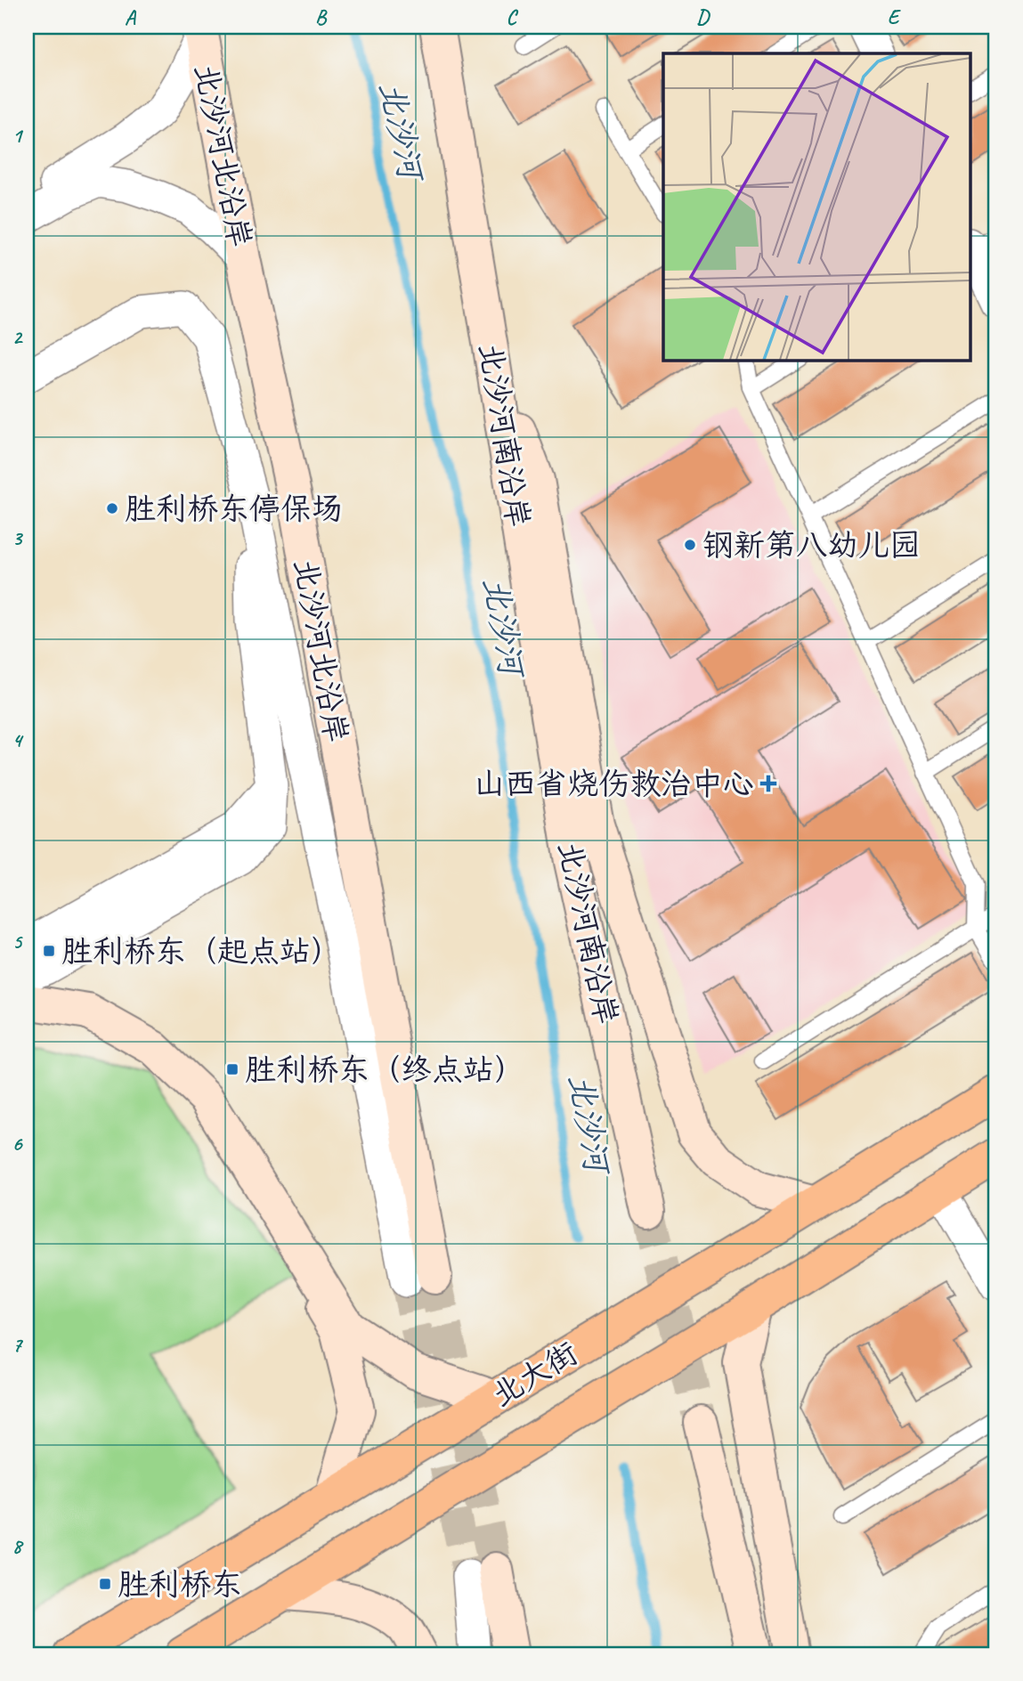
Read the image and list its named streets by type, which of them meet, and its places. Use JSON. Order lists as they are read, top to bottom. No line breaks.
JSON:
{"streets":{"main road":["北大街"],"street":["北沙河北沿岸","北沙河南沿岸"]},"water":["北沙河"],"places":{"other":["胜利桥东停保场","钢新第八幼儿园"],"health":["山西省烧伤救治中心"],"transit":["胜利桥东（起点站）","胜利桥东（终点站）","胜利桥东"]},"grid":{"columns":["A","B","C","D","E"],"rows":["1","2","3","4","5","6","7","8"]}}
